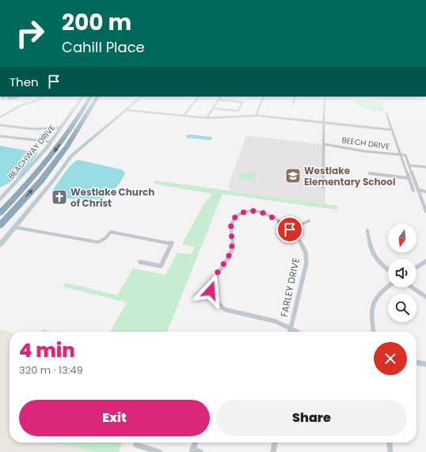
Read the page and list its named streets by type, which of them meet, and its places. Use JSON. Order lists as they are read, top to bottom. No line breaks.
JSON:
{"streets":{"street":["BEECH DRIVE","BEACHWAY DRIVE","FARLEY DRIVE"]},"places":{"school or university":["Westlake Elementary School"],"church":["Westlake Church of Christ"]},"north":"bottom","page":{"turn":["200 m","Cahill Place"],"then":"Then","heading":["4 min","320 m · 13:49"],"buttons":["Exit","Share"]}}
